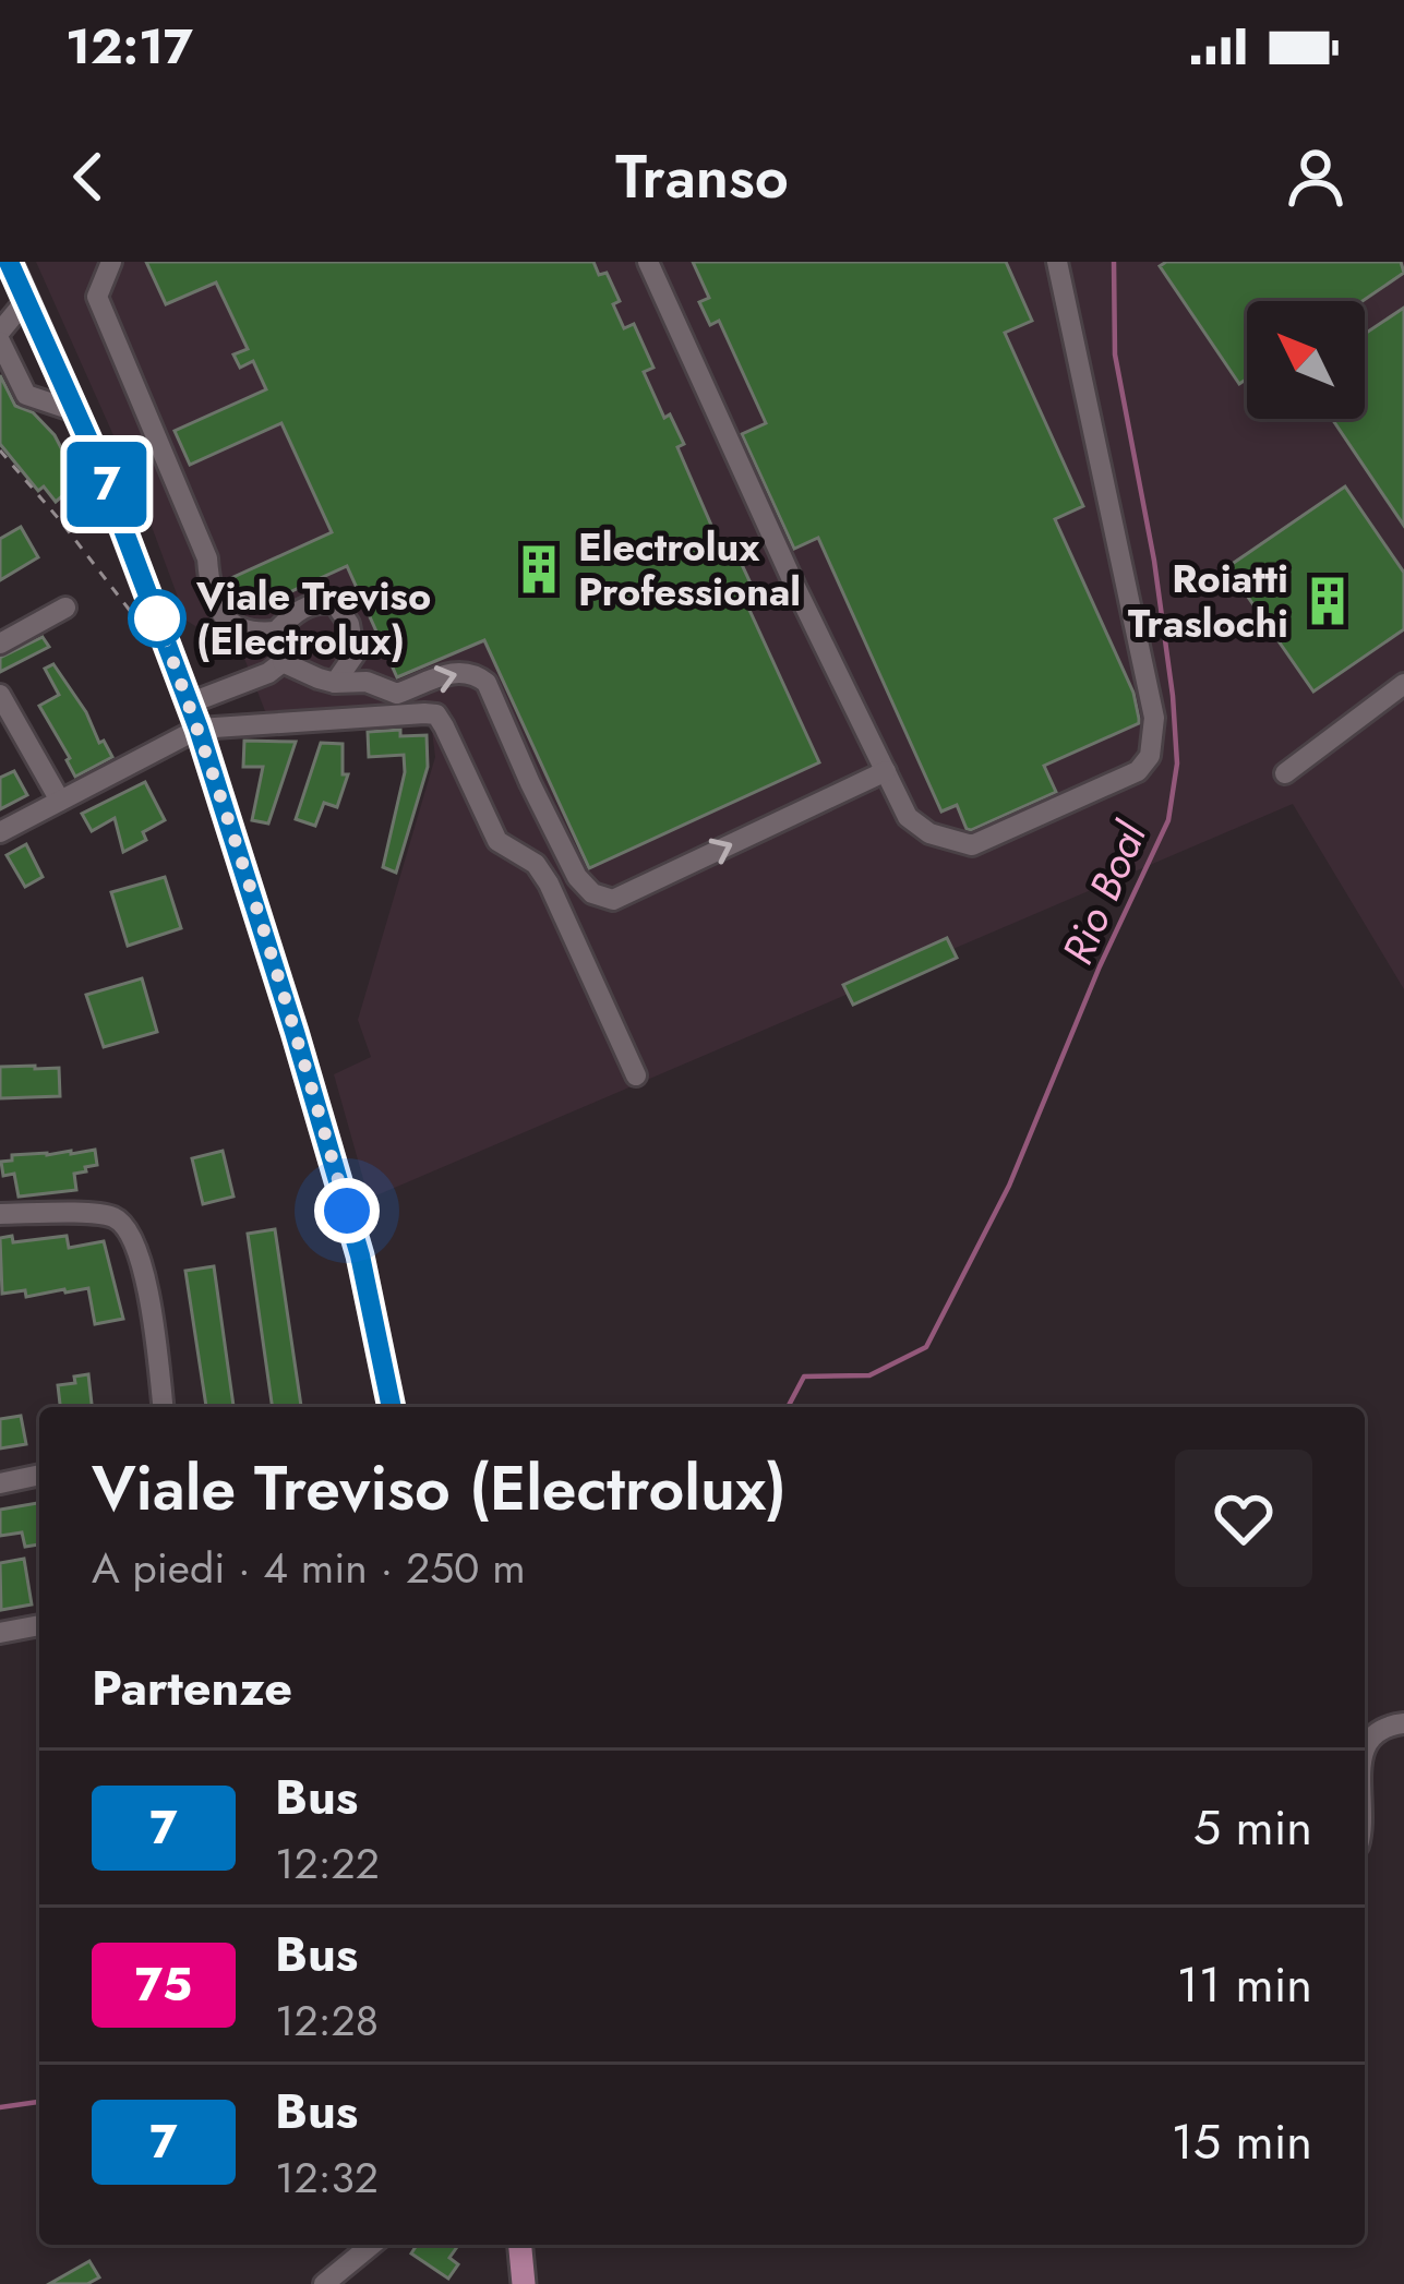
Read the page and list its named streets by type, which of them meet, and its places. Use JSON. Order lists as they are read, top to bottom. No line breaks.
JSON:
{"water":["Rio Boal"],"places":{"building":["Electrolux Professional","Roiatti Traslochi"],"other":["Viale Treviso (Electrolux)"]},"lines":["bus line 7"],"north":"top left","page":{"status":"12:17","header":"Transo","on_map":"7","heading":[["Viale Treviso (Electrolux)","A piedi · 4 min · 250 m"],"Partenze"],"list":[{"mark":"7","name":"Bus","note":"12:22","value":"5 min"},{"mark":"75","name":"Bus","note":"12:28","value":"11 min"},{"mark":"7","name":"Bus","note":"12:32","value":"15 min"}]}}
